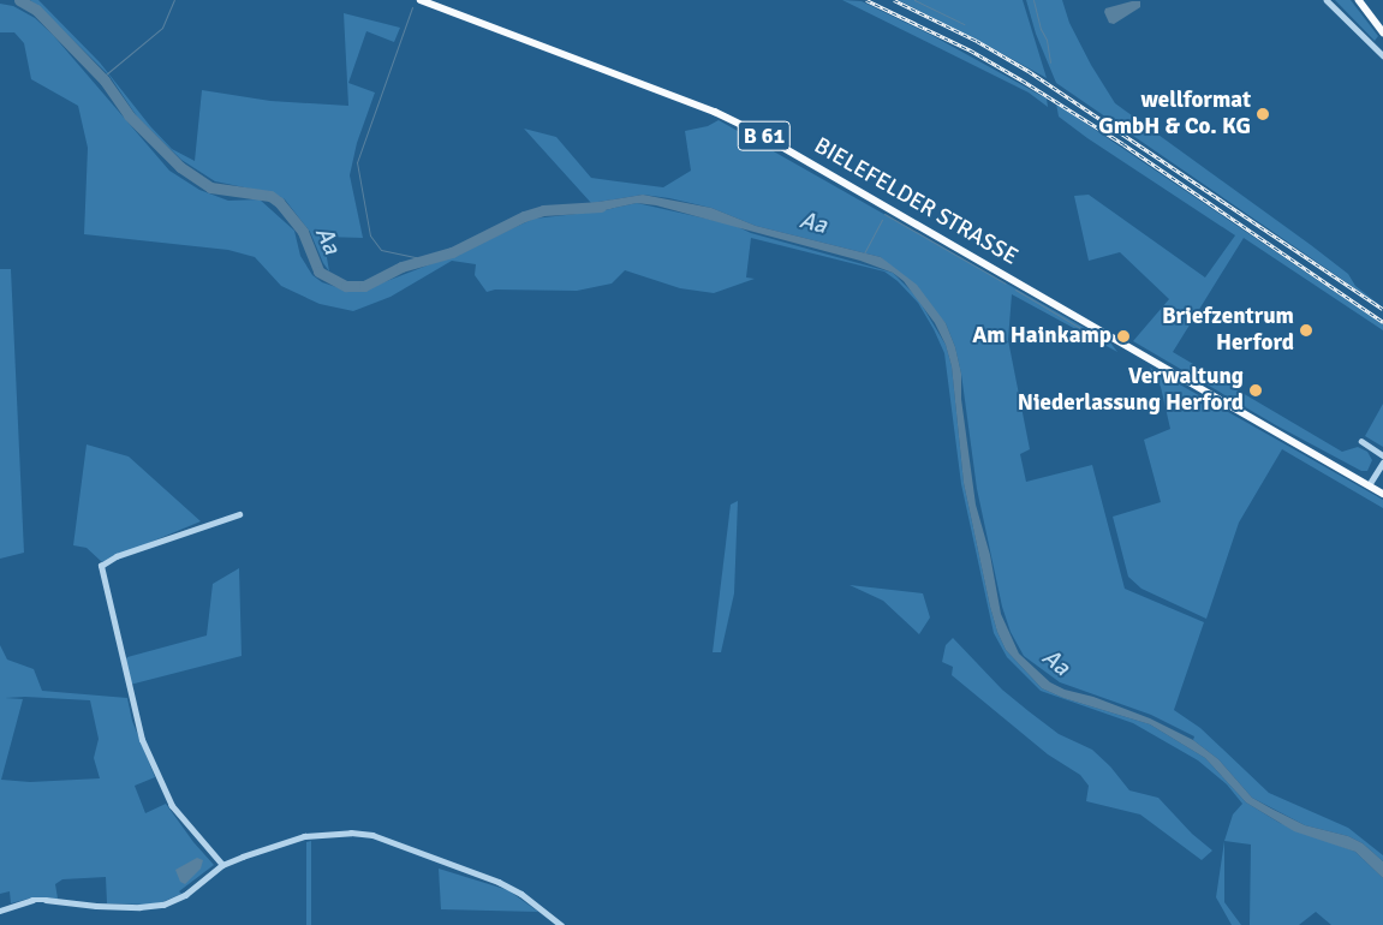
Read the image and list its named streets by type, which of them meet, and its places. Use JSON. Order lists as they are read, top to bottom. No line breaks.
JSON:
{"streets":{"main road":["B 61","BIELEFELDER STRASSE"]},"water":["Aa"],"places":["wellformat GmbH & Co. KG","Briefzentrum Herford","Am Hainkamp","Verwaltung Niederlassung Herford"]}
